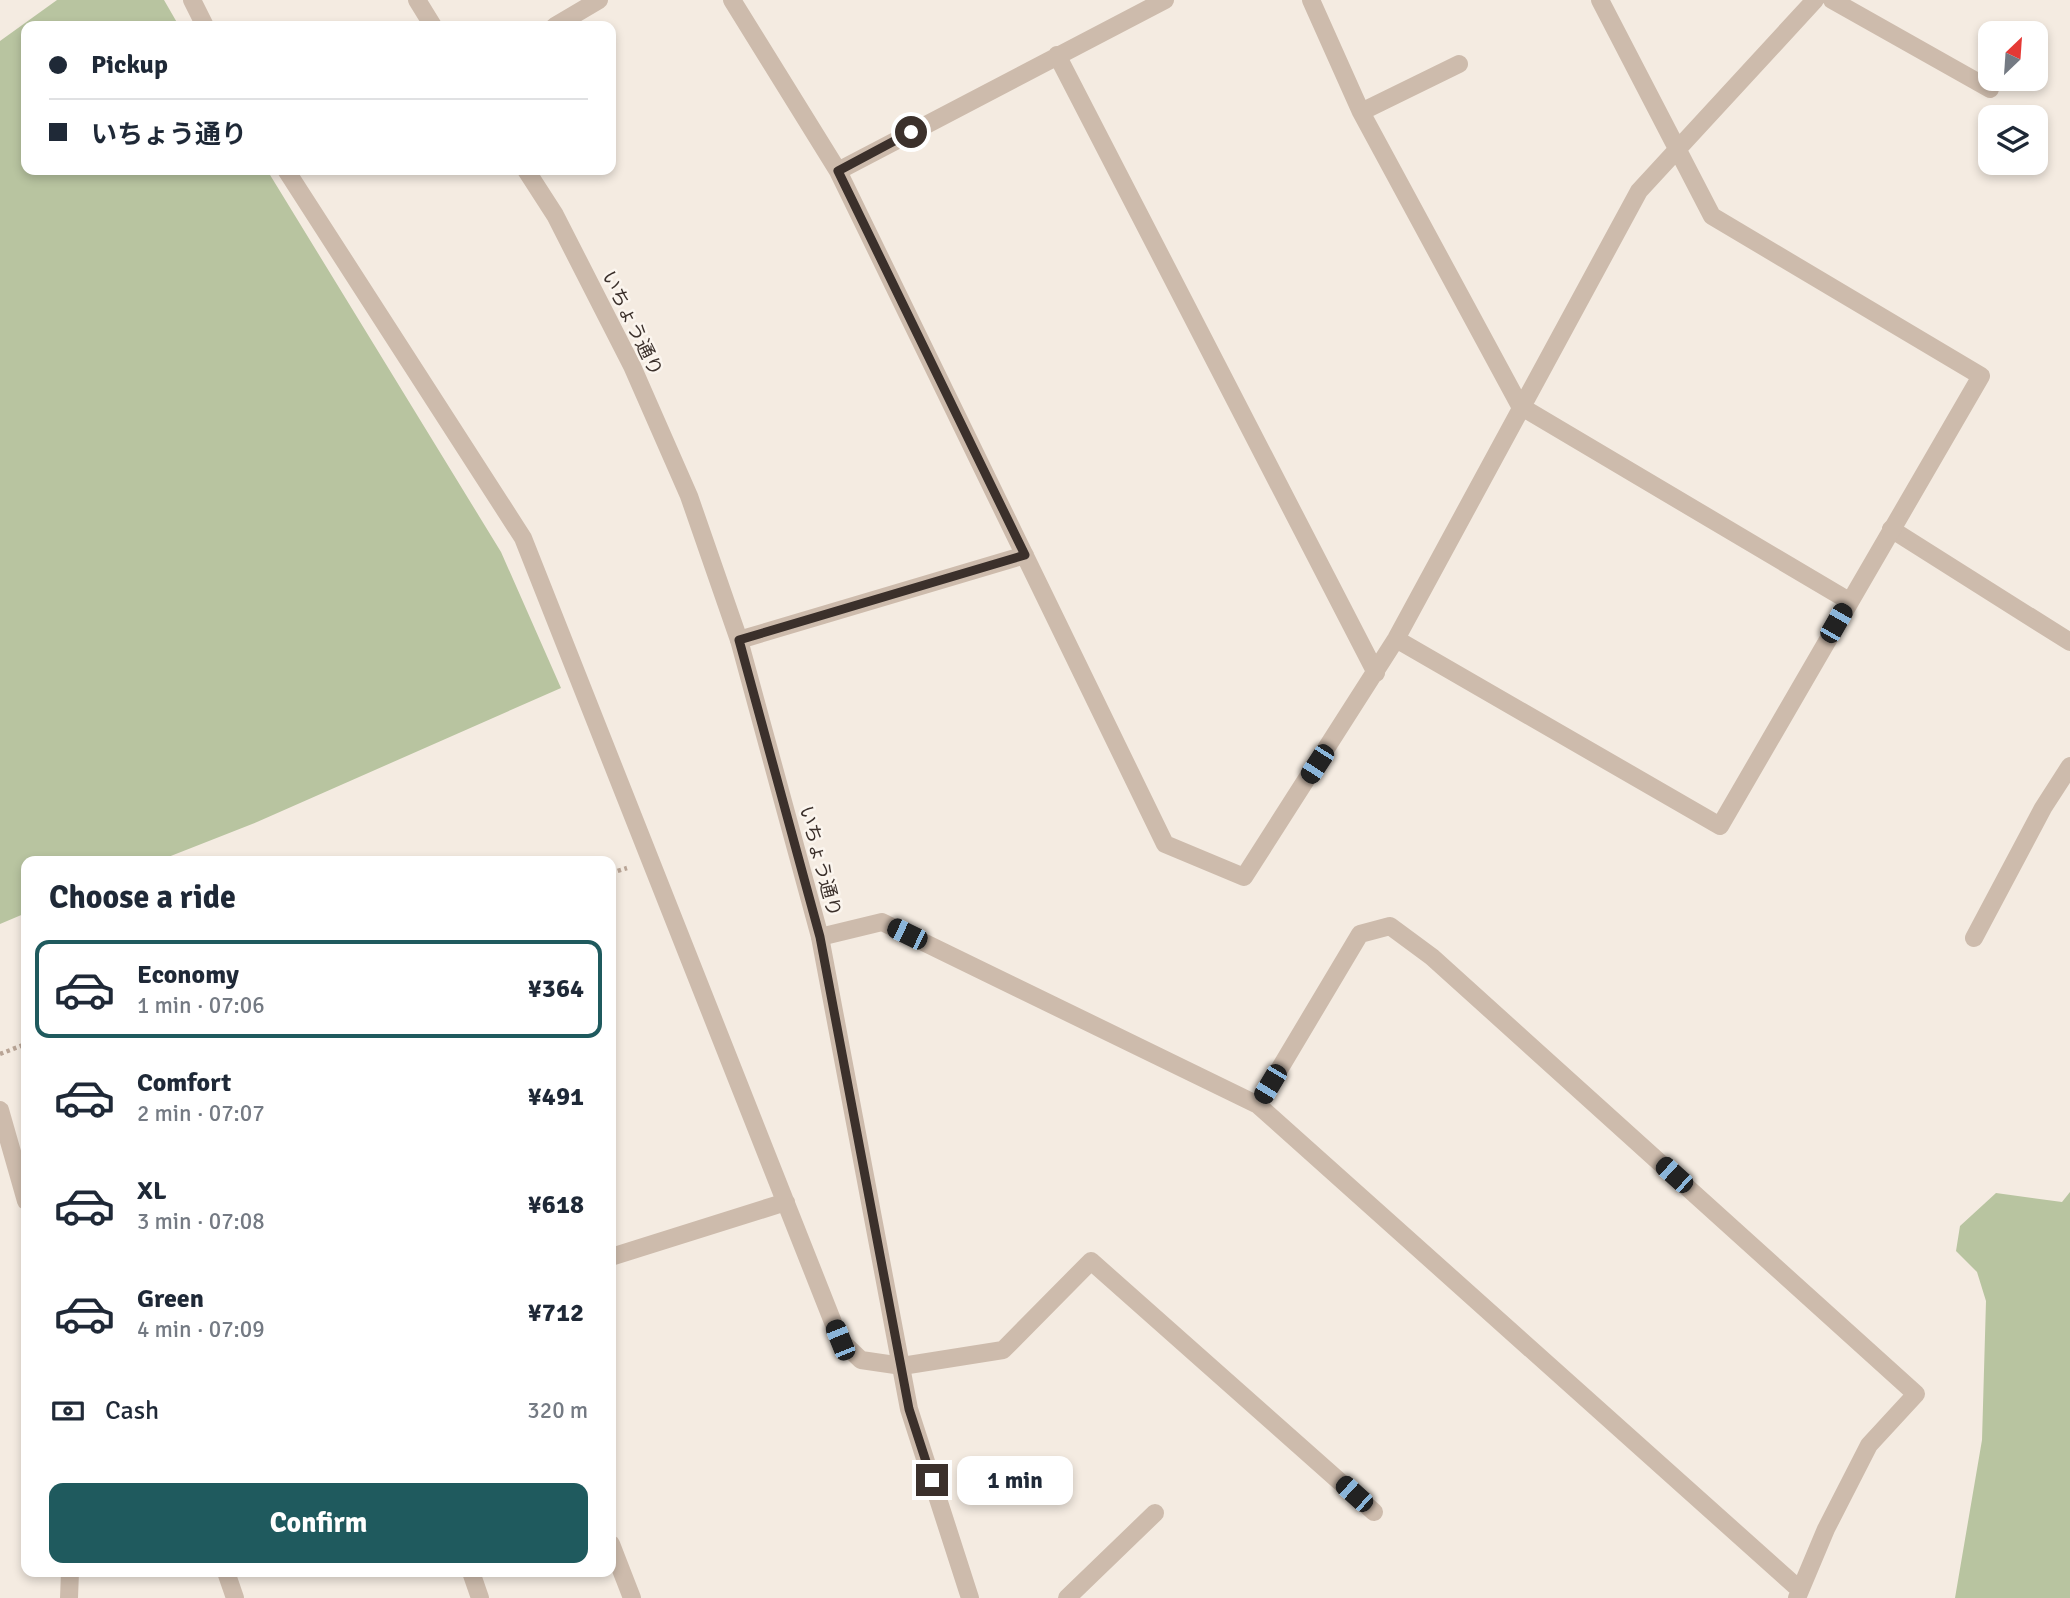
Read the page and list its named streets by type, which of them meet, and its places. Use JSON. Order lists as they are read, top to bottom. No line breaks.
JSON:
{"streets":{"street":["いちょう通り"]},"north":"top right","page":{"banner":["Pickup","いちょう通り"],"heading":"Choose a ride","list":[{"name":"Economy","note":"1 min · 07:06","value":"¥364"},{"name":"Comfort","note":"2 min · 07:07","value":"¥491"},{"name":"XL","note":"3 min · 07:08","value":"¥618"},{"name":"Green","note":"4 min · 07:09","value":"¥712"}],"pay":["Cash","320 m"],"bubble":"1 min","buttons":"Confirm"}}
